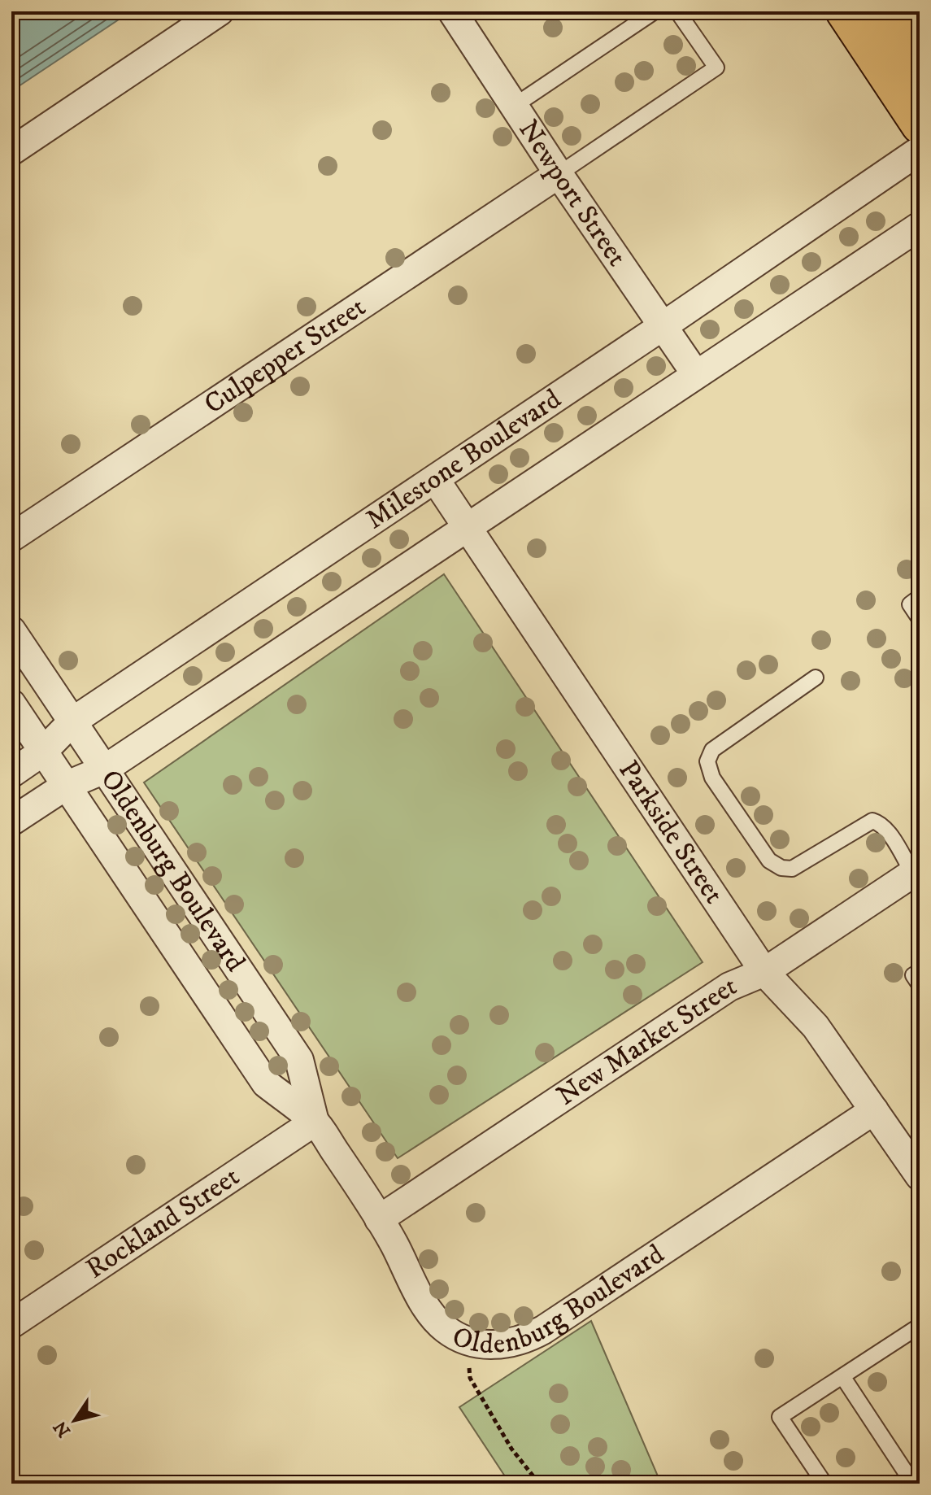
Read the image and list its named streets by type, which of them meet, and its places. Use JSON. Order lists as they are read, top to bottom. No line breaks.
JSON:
{"streets":{"street":["Newport Street","Culpepper Street","Milestone Boulevard","Parkside Street","Oldenburg Boulevard","New Market Street","Rockland Street"]},"crossings":[["Newport Street","Culpepper Street"],["Newport Street","Milestone Boulevard"],["Milestone Boulevard","Parkside Street"],["Milestone Boulevard","Oldenburg Boulevard"],["Parkside Street","Oldenburg Boulevard"],["Parkside Street","New Market Street"],["Oldenburg Boulevard","New Market Street"],["Oldenburg Boulevard","Rockland Street"]],"north":"bottom left"}
